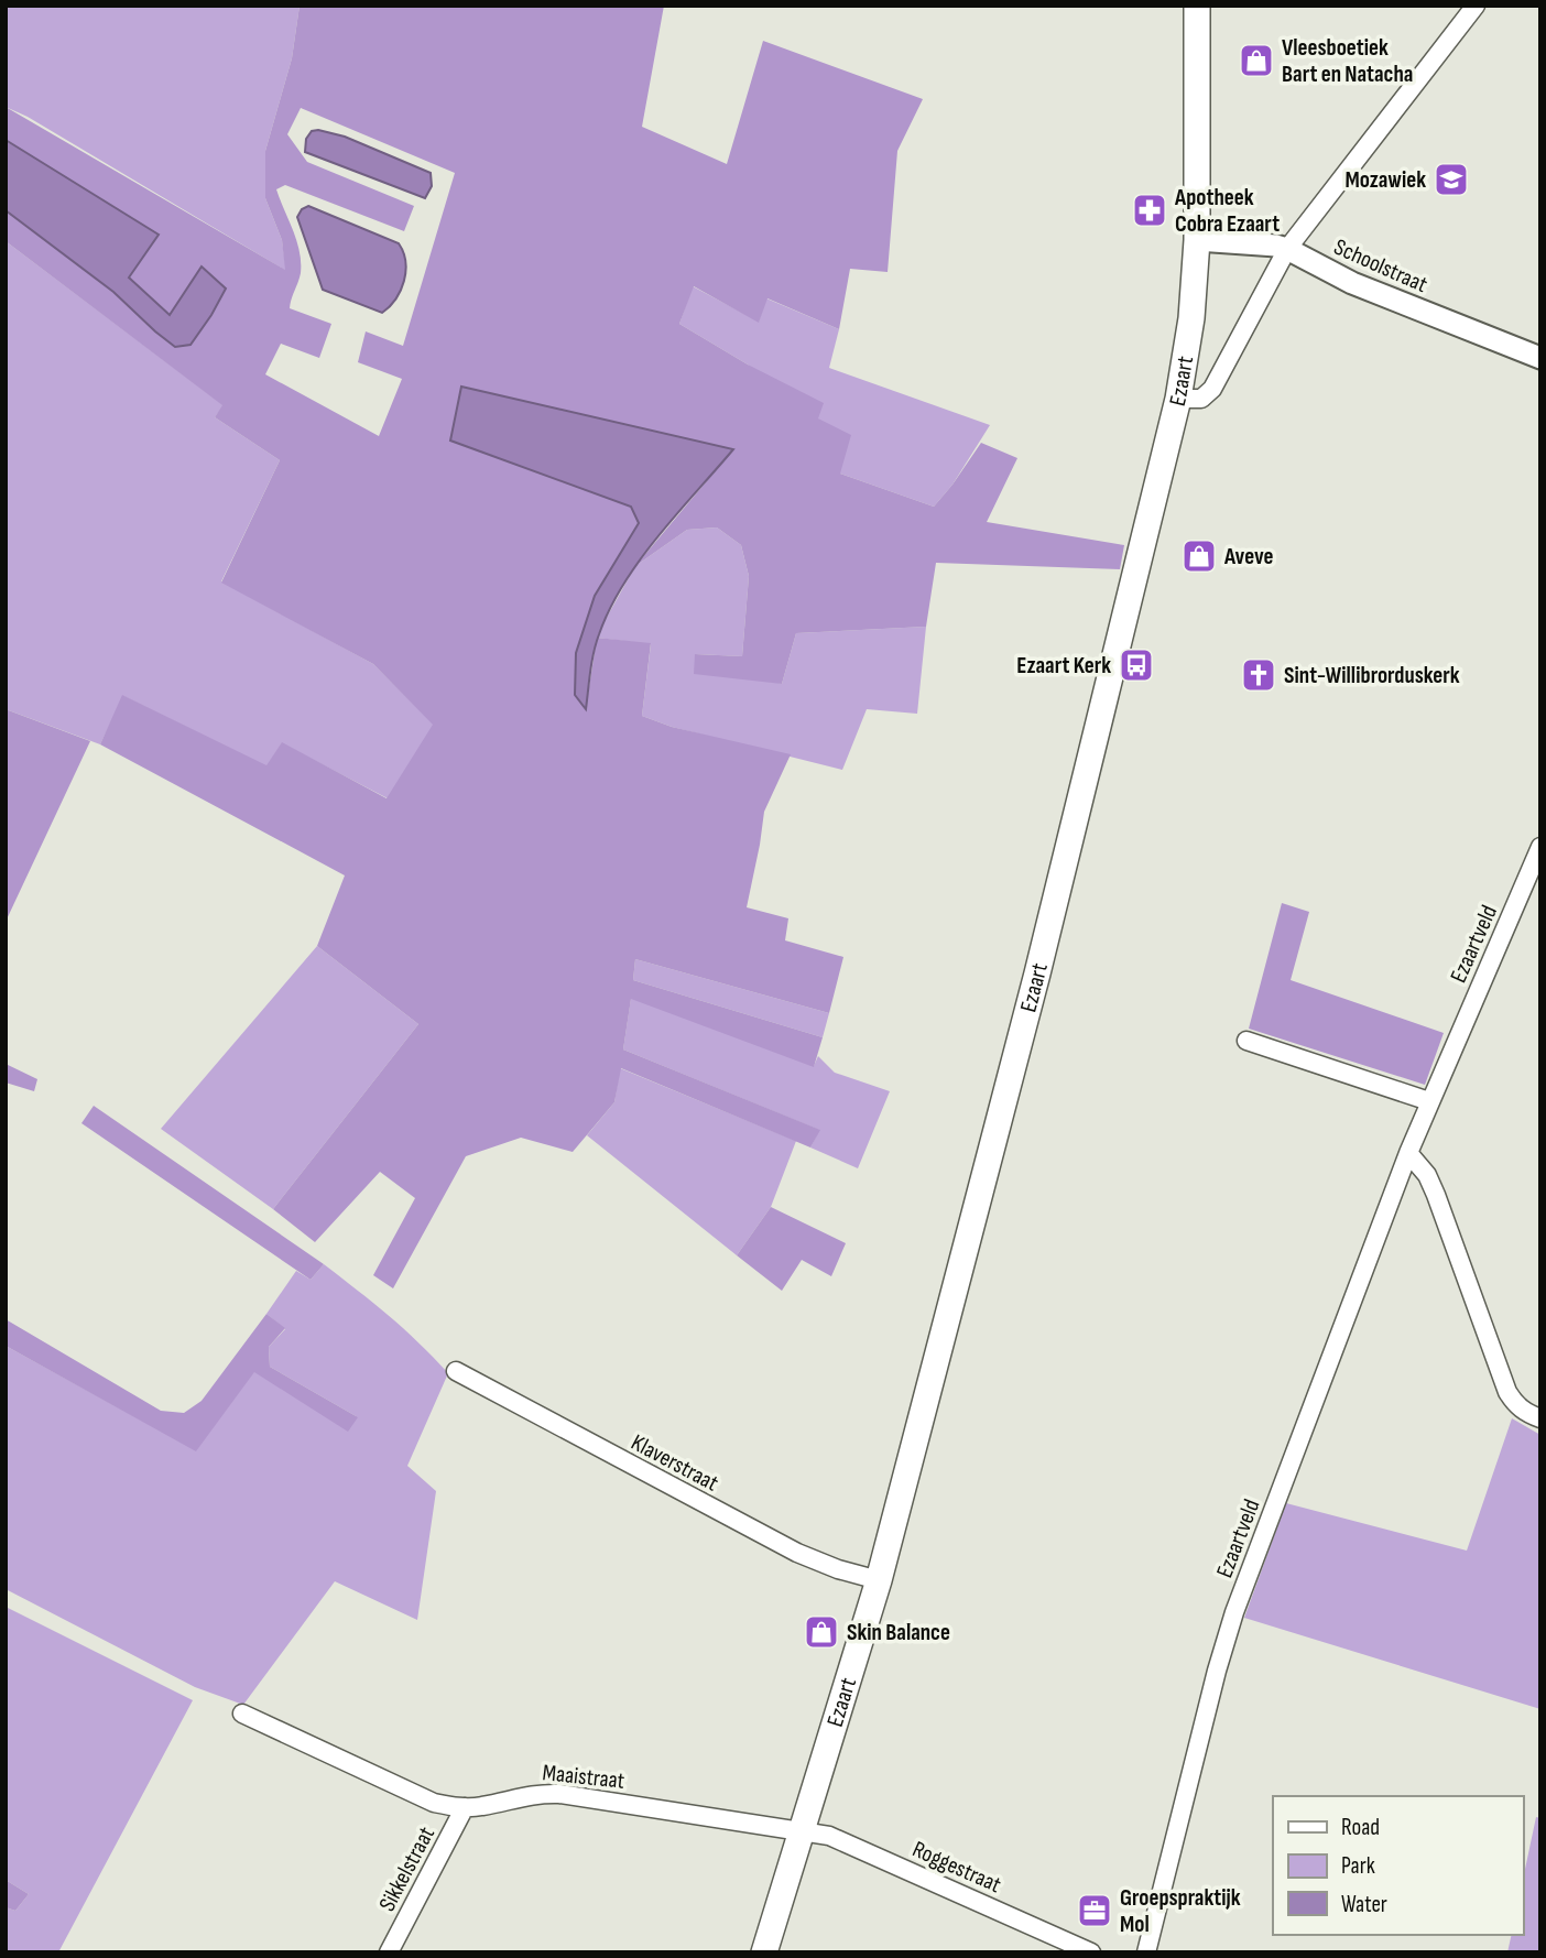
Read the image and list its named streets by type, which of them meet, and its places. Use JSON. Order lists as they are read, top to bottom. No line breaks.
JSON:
{"streets":{"main road":["Ezaart"],"street":["Schoolstraat","Ezaartveld","Klaverstraat","Maaistraat","Roggestraat","Sikkelstraat"]},"crossings":[["Schoolstraat","Ezaart"],["Ezaart","Klaverstraat"],["Ezaart","Maaistraat"],["Ezaart","Roggestraat"],["Maaistraat","Roggestraat"],["Maaistraat","Sikkelstraat"]],"places":{"shop":["Vleesboetiek Bart en Natacha","Aveve","Skin Balance"],"school or university":["Mozawiek"],"pharmacy":["Apotheek Cobra Ezaart"],"bus stop":["Ezaart Kerk"],"church":["Sint-Willibrorduskerk"],"office":["Groepspraktijk Mol"]},"legend":["Road","Park","Water"]}
